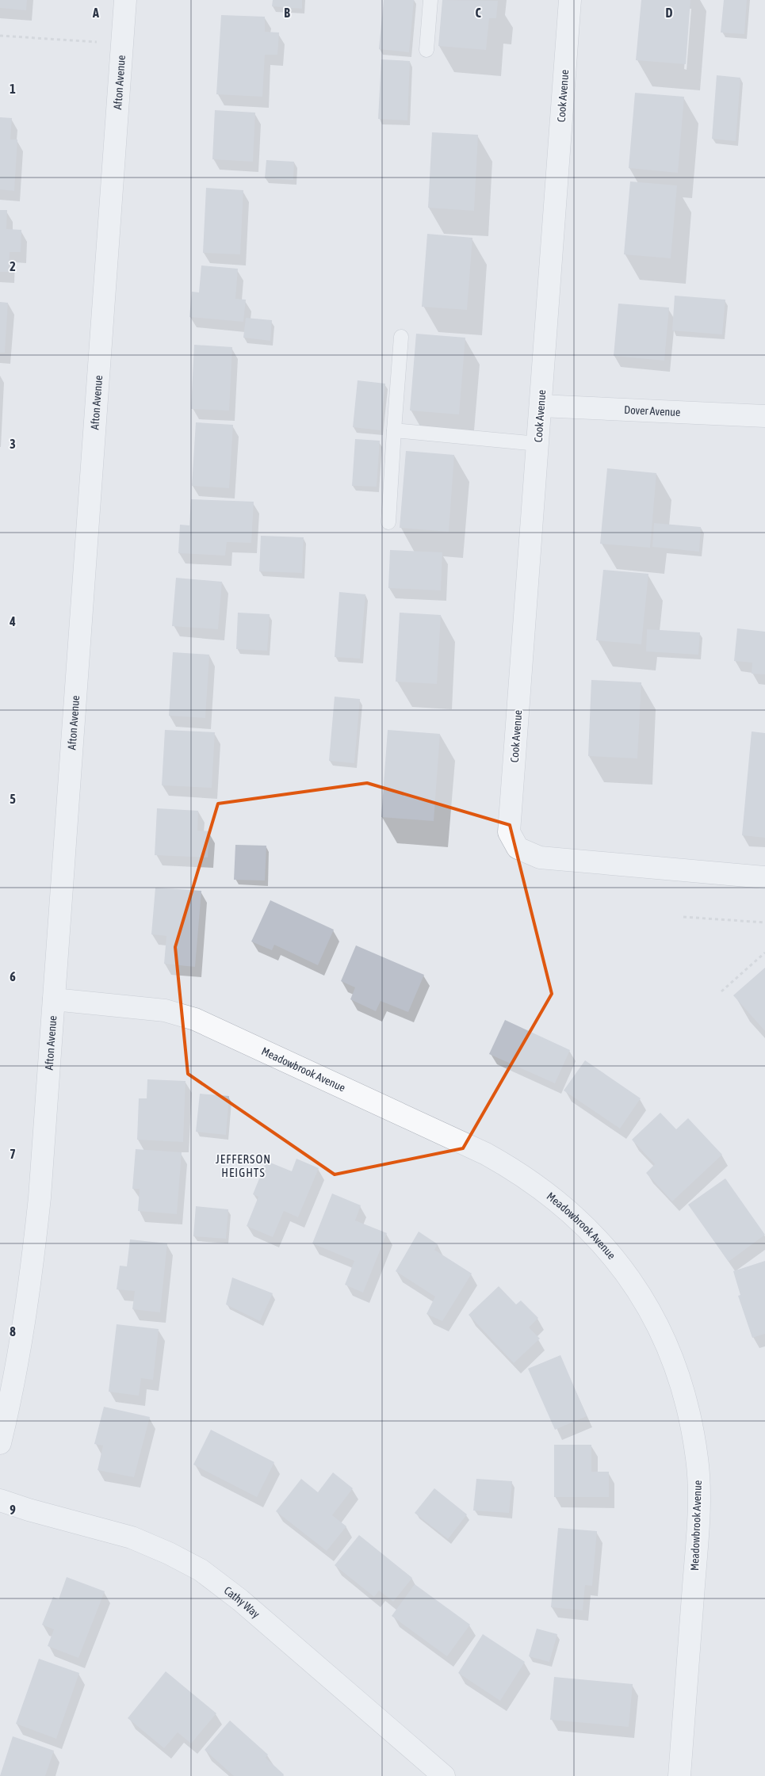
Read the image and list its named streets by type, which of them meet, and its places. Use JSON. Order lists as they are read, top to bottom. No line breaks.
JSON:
{"streets":{"street":["Afton Avenue","Cook Avenue","Dover Avenue","Meadowbrook Avenue","Cathy Way"]},"crossings":[["Afton Avenue","Meadowbrook Avenue"],["Cook Avenue","Dover Avenue"]],"districts":["JEFFERSON HEIGHTS"],"grid":{"columns":["A","B","C","D"],"rows":["1","2","3","4","5","6","7","8","9"]}}
